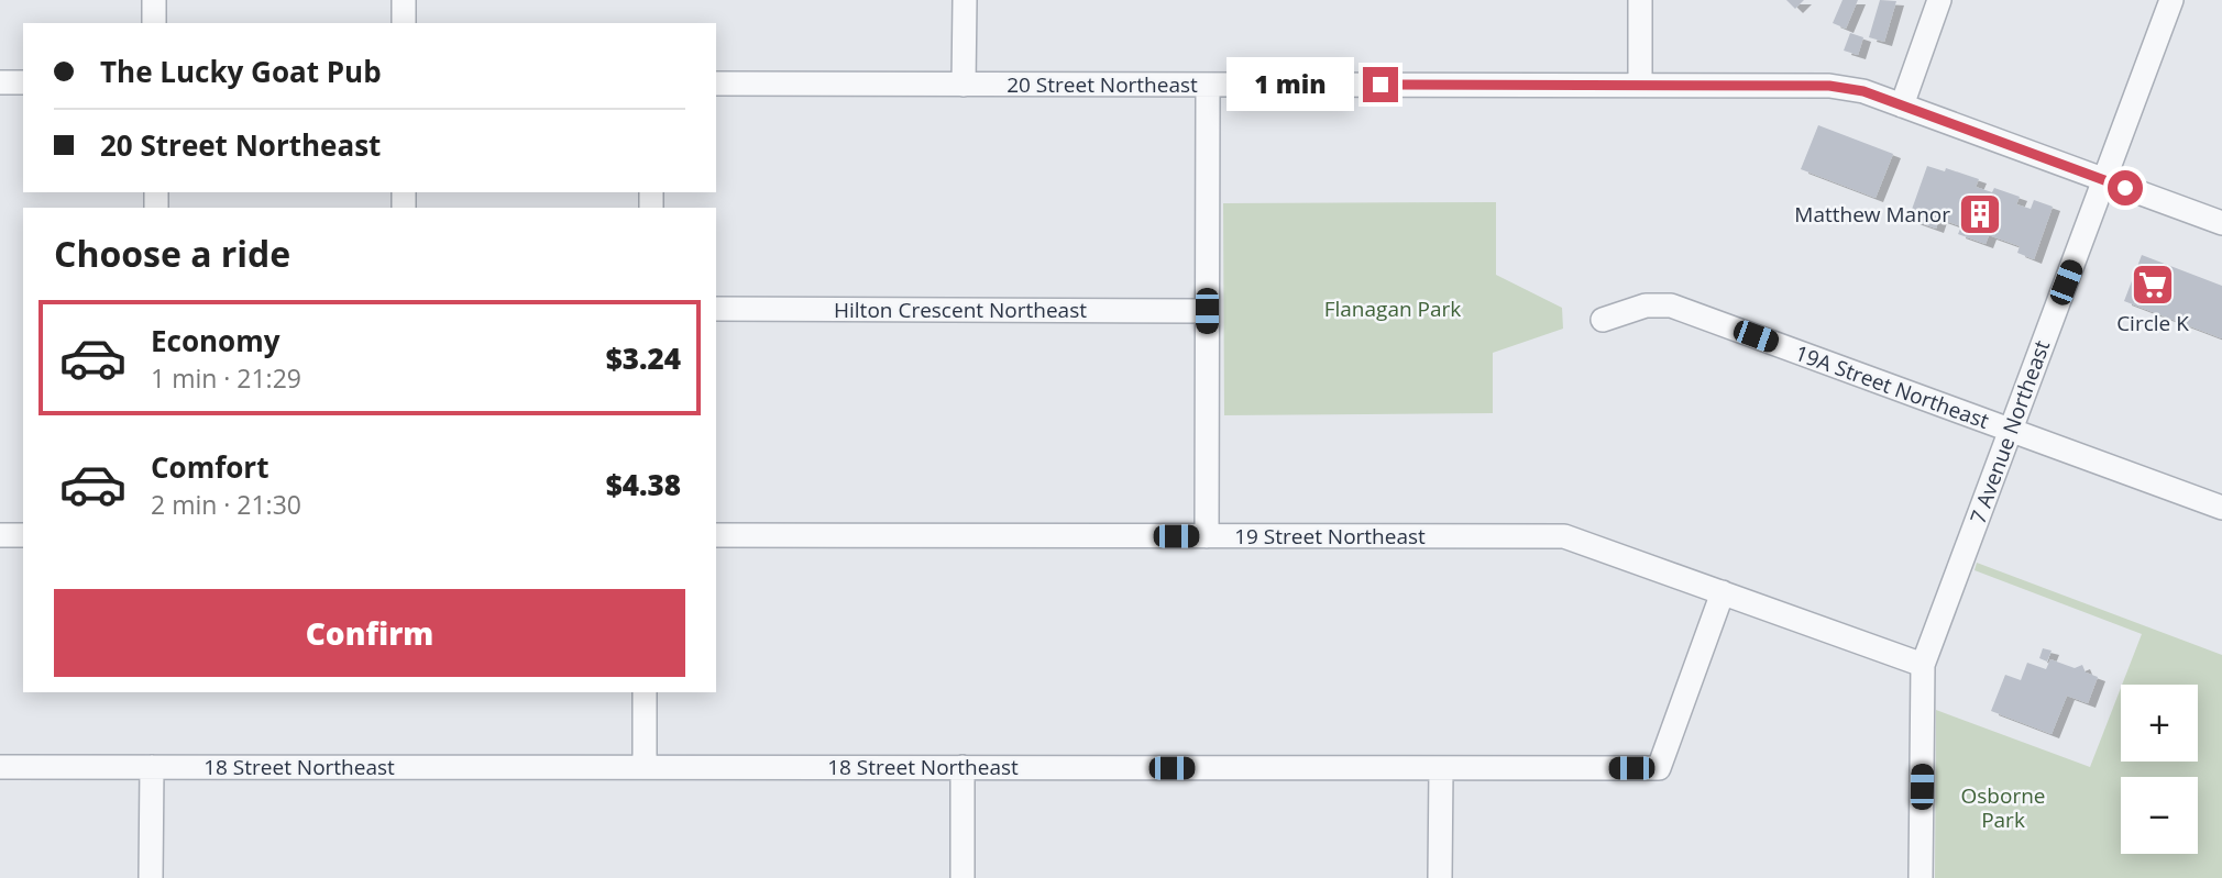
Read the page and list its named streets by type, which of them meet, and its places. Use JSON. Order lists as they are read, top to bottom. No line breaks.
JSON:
{"streets":{"street":["20 Street Northeast","Hilton Crescent Northeast","19A Street Northeast","7 Avenue Northeast","19 Street Northeast","18 Street Northeast"]},"crossings":[["20 Street Northeast","7 Avenue Northeast"],["19A Street Northeast","7 Avenue Northeast"],["7 Avenue Northeast","19 Street Northeast"],["19 Street Northeast","18 Street Northeast"]],"parks":["Flanagan Park","Osborne Park"],"places":{"building":["Matthew Manor"],"supermarket":["Circle K"]},"page":{"banner":["The Lucky Goat Pub","20 Street Northeast"],"bubble":"1 min","heading":"Choose a ride","list":[{"name":"Economy","note":"1 min · 21:29","value":"$3.24"},{"name":"Comfort","note":"2 min · 21:30","value":"$4.38"}],"buttons":"Confirm","map_buttons":["+","−"]}}
